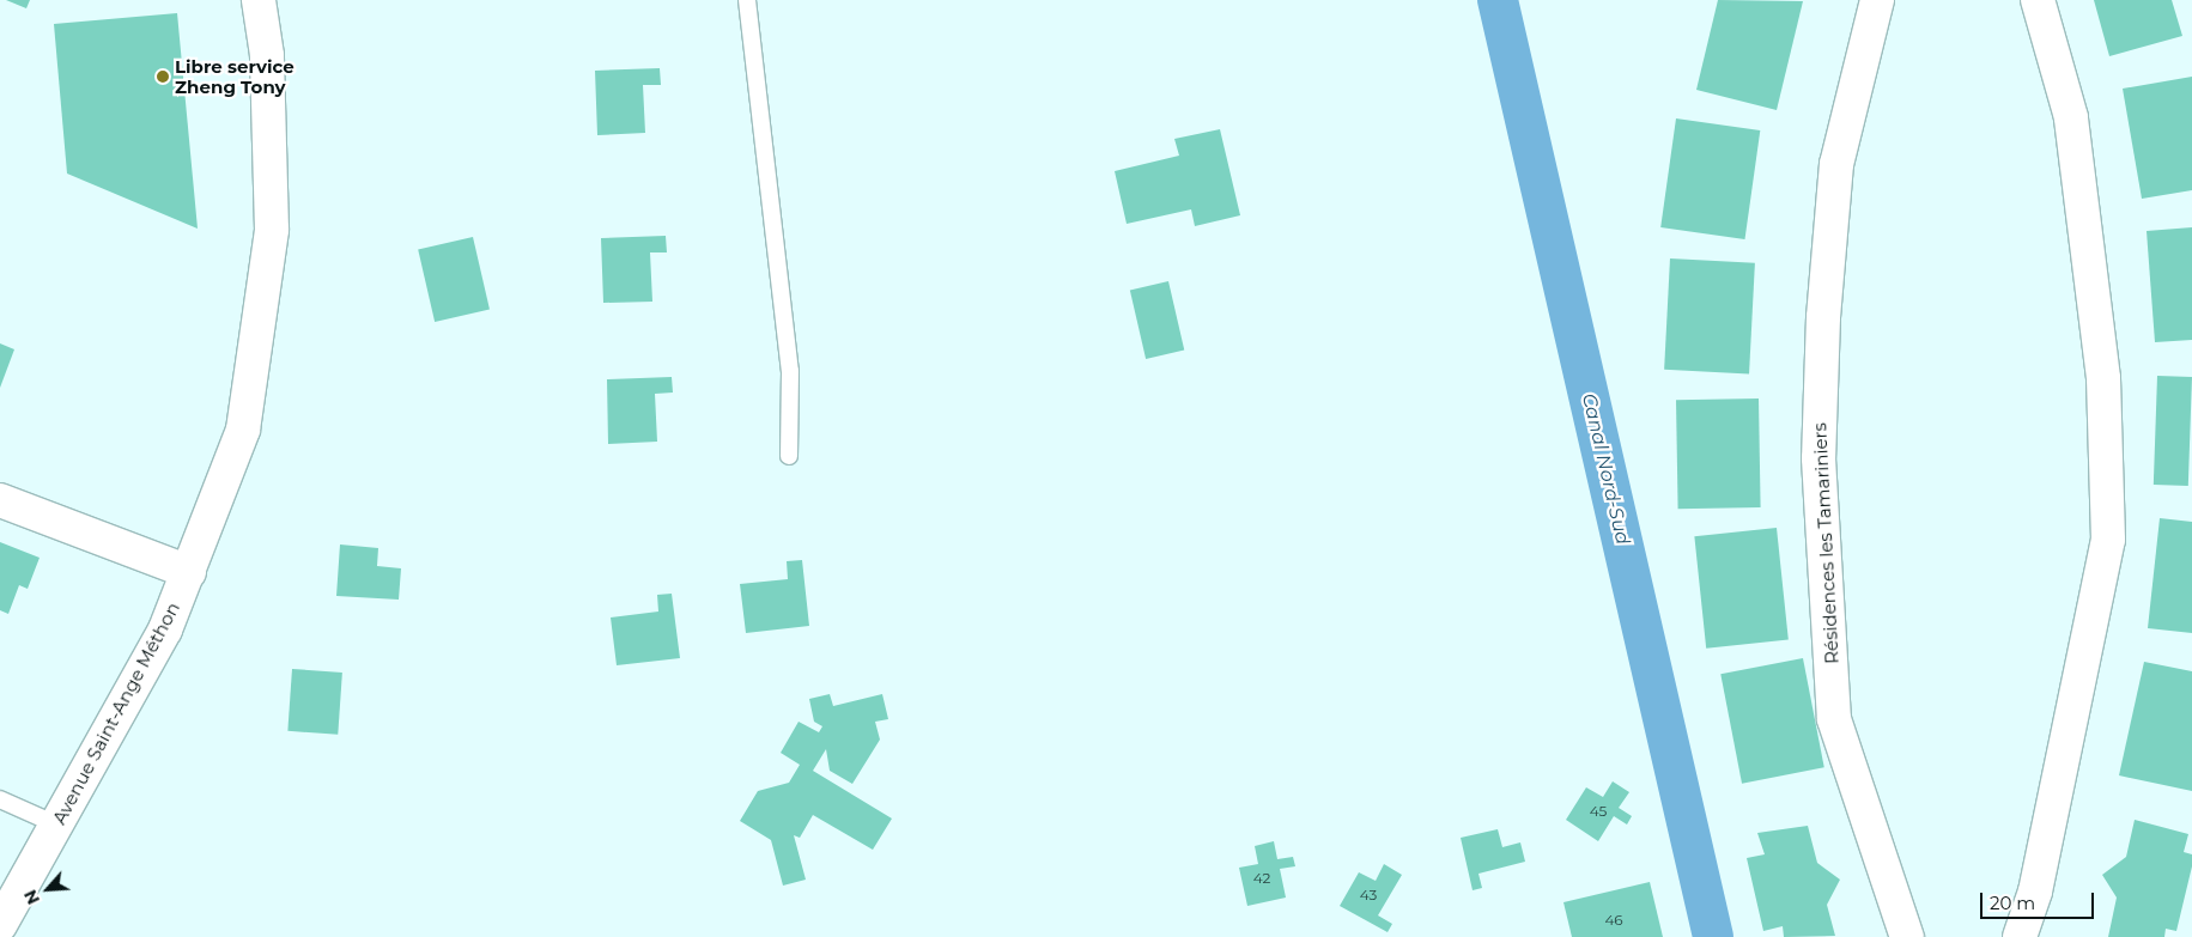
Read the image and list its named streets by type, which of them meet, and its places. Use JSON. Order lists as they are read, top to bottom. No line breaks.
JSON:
{"streets":{"street":["Résidences les Tamariniers","Avenue Saint-Ange Méthon"]},"water":["Canal Nord-Sud"],"places":["Libre service Zheng Tony"],"house_numbers":["45","42","43","46"],"scale_bar":"20 m","north":"bottom left"}
